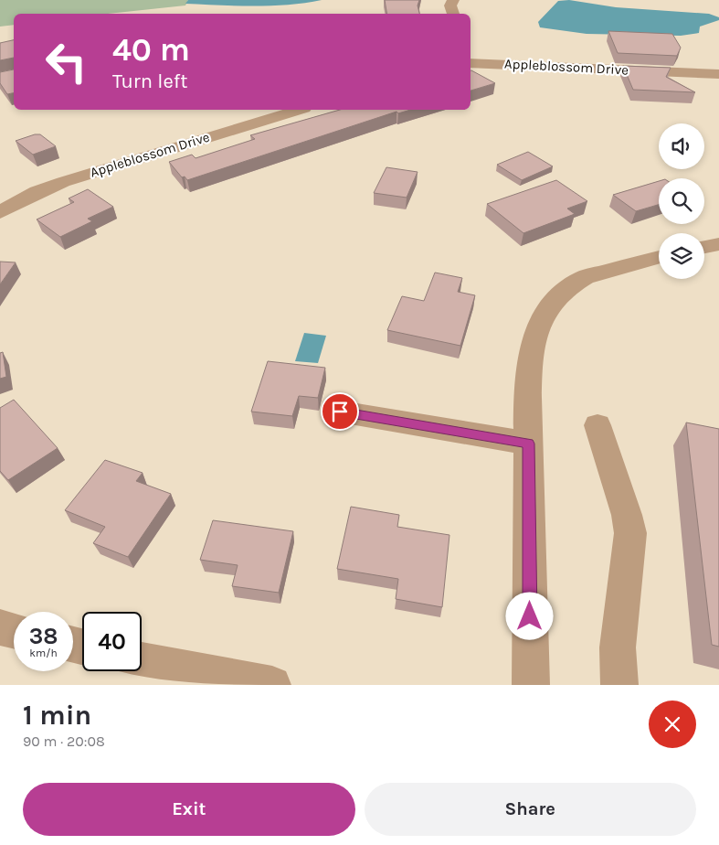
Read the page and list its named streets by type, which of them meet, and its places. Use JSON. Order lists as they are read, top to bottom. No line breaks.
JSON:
{"streets":{"street":["Appleblossom Drive"]},"page":{"turn":["40 m","Turn left"],"speed":"38 km/h","limit":"40","heading":["1 min","90 m · 20:08"],"buttons":["Exit","Share"]}}
